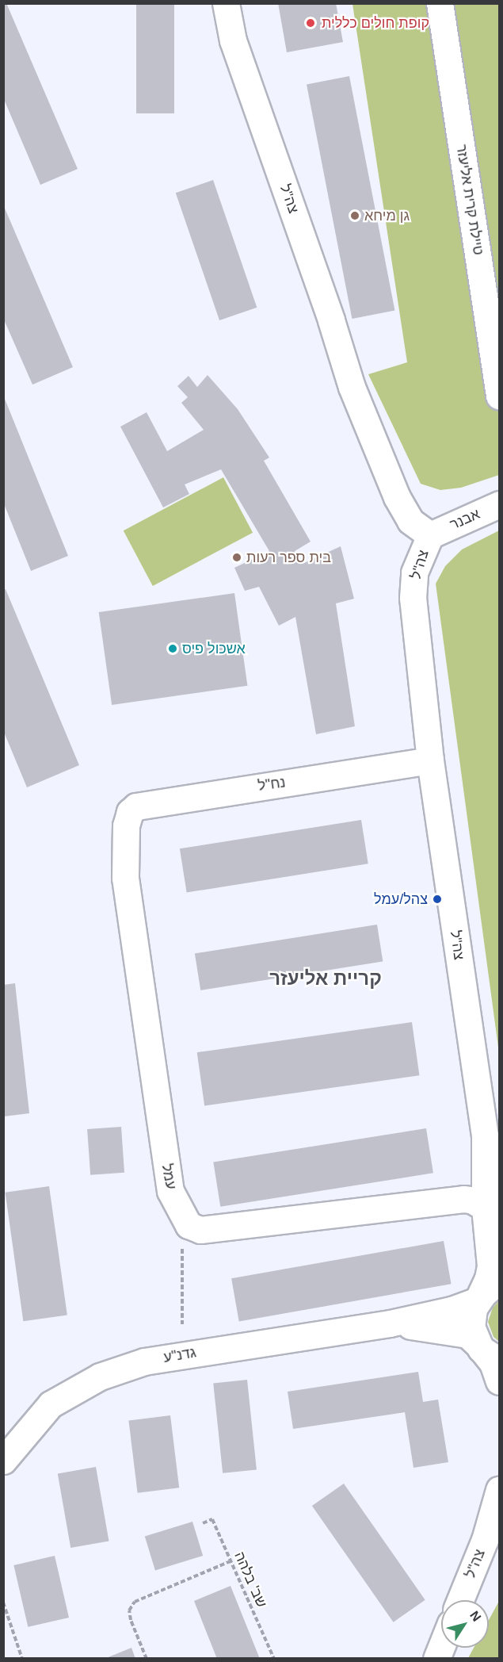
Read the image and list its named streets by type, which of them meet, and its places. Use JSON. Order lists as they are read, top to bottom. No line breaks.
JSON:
{"streets":{"street":["צה\"ל","טיילת קרית אליעזר","אבנר","נח\"ל","עמל","גדנ\"ע"],"path":["שב' בלהה"]},"crossings":[["צה\"ל","אבנר"],["צה\"ל","נח\"ל"],["צה\"ל","גדנ\"ע"],["נח\"ל","עמל"]],"districts":["קריית אליעזר"],"places":["קופת חולים כללית","גן מיחא","בית ספר רעות","אשכול פיס","צהל/עמל"],"north":"top right"}
